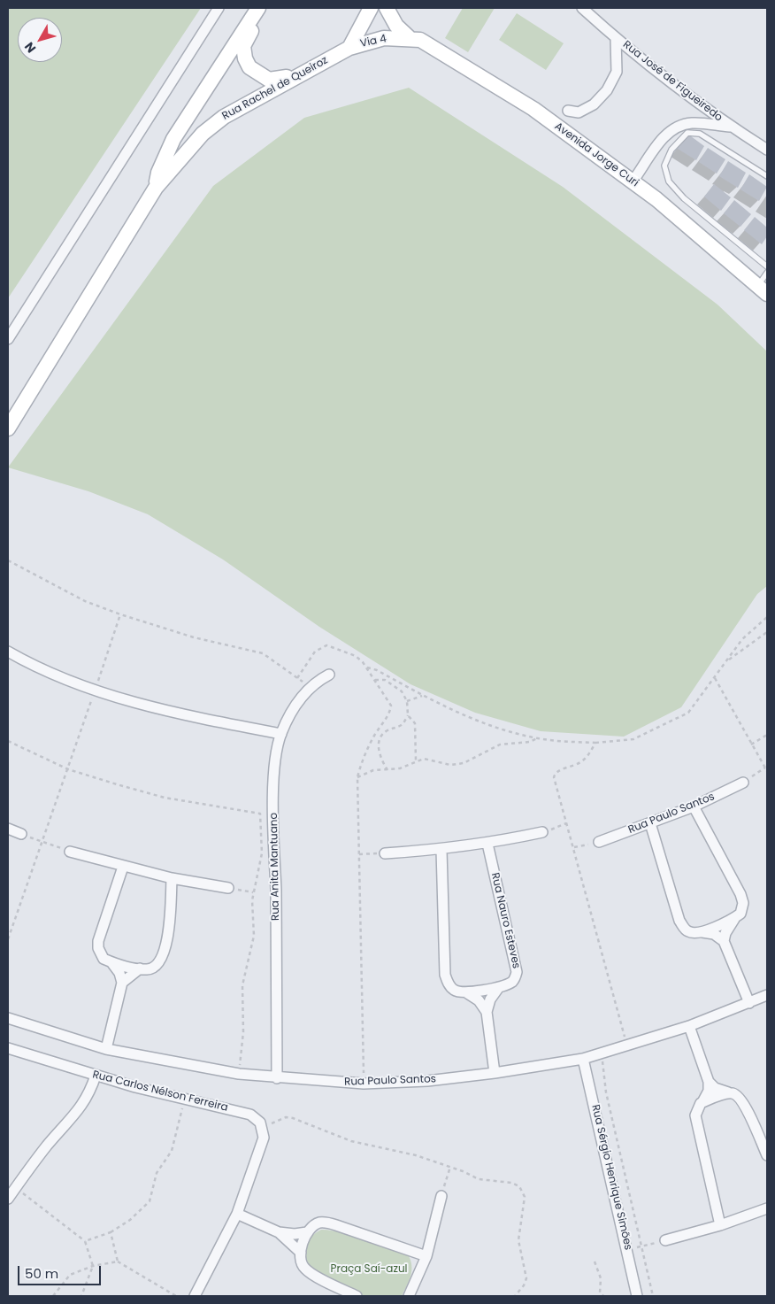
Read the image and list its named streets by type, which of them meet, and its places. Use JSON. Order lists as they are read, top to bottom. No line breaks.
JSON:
{"streets":{"street":["Via 4","Rua José de Figueiredo","Rua Rachel de Queiroz","Avenida Jorge Curi","Rua Paulo Santos","Rua Anita Mantuano","Rua Nauro Esteves","Rua Carlos Nélson Ferreira","Rua Sérgio Henrique Simões"]},"crossings":[["Via 4","Rua Rachel de Queiroz"],["Via 4","Avenida Jorge Curi"],["Rua Paulo Santos","Rua Anita Mantuano"],["Rua Paulo Santos","Rua Sérgio Henrique Simões"]],"parks":["Praça Saí-azul"],"scale_bar":"50 m","north":"bottom left"}
